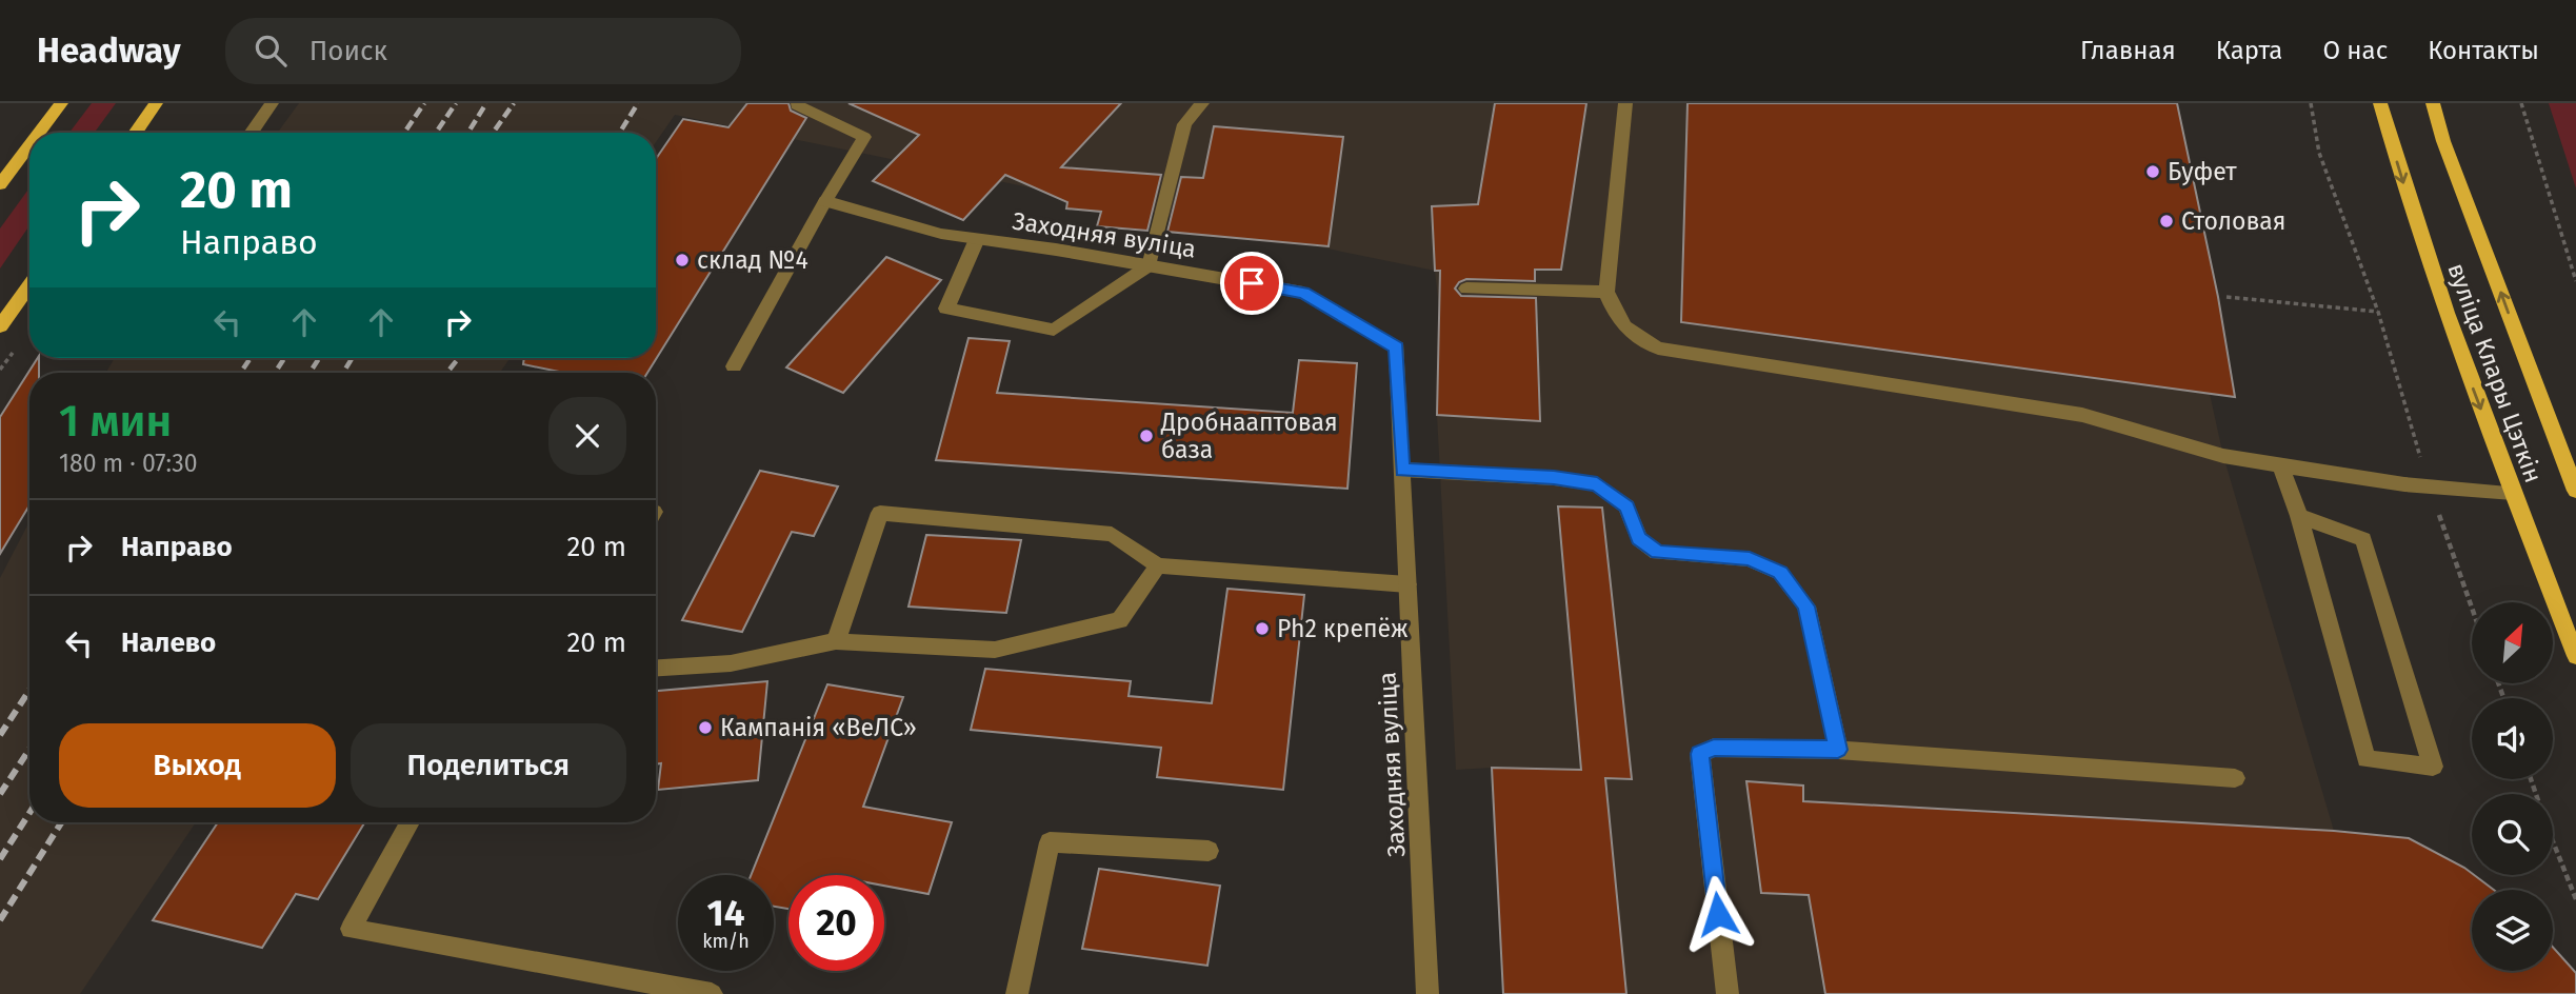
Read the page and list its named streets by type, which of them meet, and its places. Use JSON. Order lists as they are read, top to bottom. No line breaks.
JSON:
{"streets":{"main road":["вуліца Клары Цэткін"],"street":["Заходняя вуліца"]},"places":["Буфет","Столовая","склад №4","Дробнааптовая база","Ph2 крепёж","Кампанія «ВеЛС»"],"north":"top right","page":{"header":"Headway","search":"Поиск","nav":["Главная","Карта","О нас","Контакты"],"turn":["20 m","Направо"],"heading":["1 мин","180 m · 07:30"],"list":[{"name":"Направо","value":"20 m"},{"name":"Налево","value":"20 m"}],"buttons":["Выход","Поделиться"],"speed":"14 km/h","limit":"20"}}
